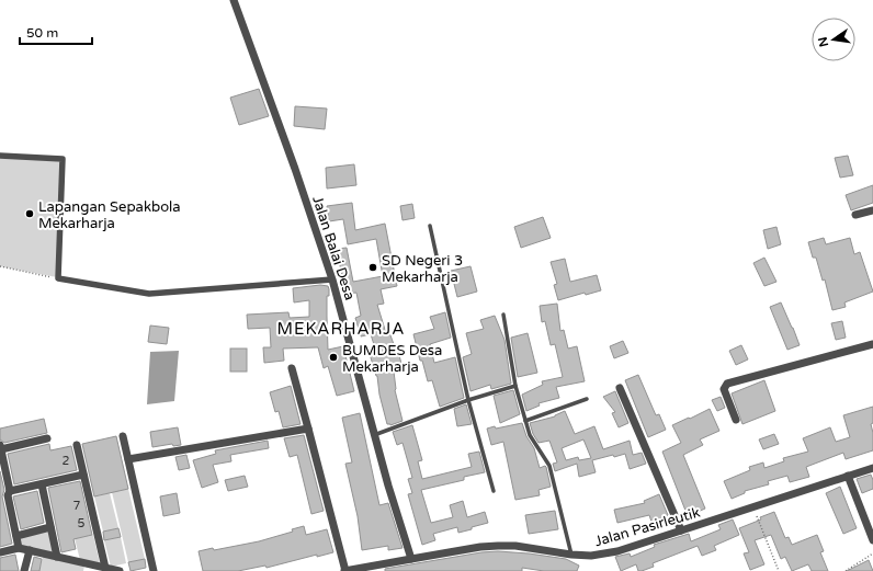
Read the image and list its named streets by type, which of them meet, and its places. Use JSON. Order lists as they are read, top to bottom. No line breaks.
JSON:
{"streets":{"street":["Jalan Balai Desa","Jalan Pasirleutik"]},"crossings":[["Jalan Balai Desa","Jalan Pasirleutik"]],"districts":["MEKARHARJA"],"places":["Lapangan Sepakbola Mekarharja","SD Negeri 3 Mekarharja","BUMDES Desa Mekarharja"],"house_numbers":["2","7","5"],"scale_bar":"50 m","north":"left"}
